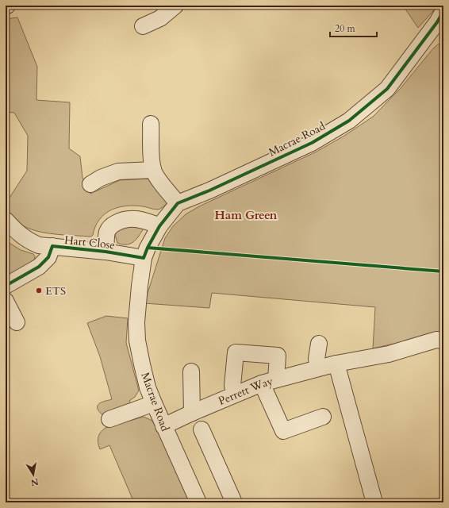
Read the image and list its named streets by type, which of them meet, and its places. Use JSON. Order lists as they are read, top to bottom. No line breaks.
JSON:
{"streets":{"street":["Macrae Road","Hart Close","Perrett Way"]},"crossings":[["Macrae Road","Hart Close"],["Macrae Road","Perrett Way"]],"districts":["Ham Green"],"places":["ETS"],"scale_bar":"20 m","north":"bottom"}
